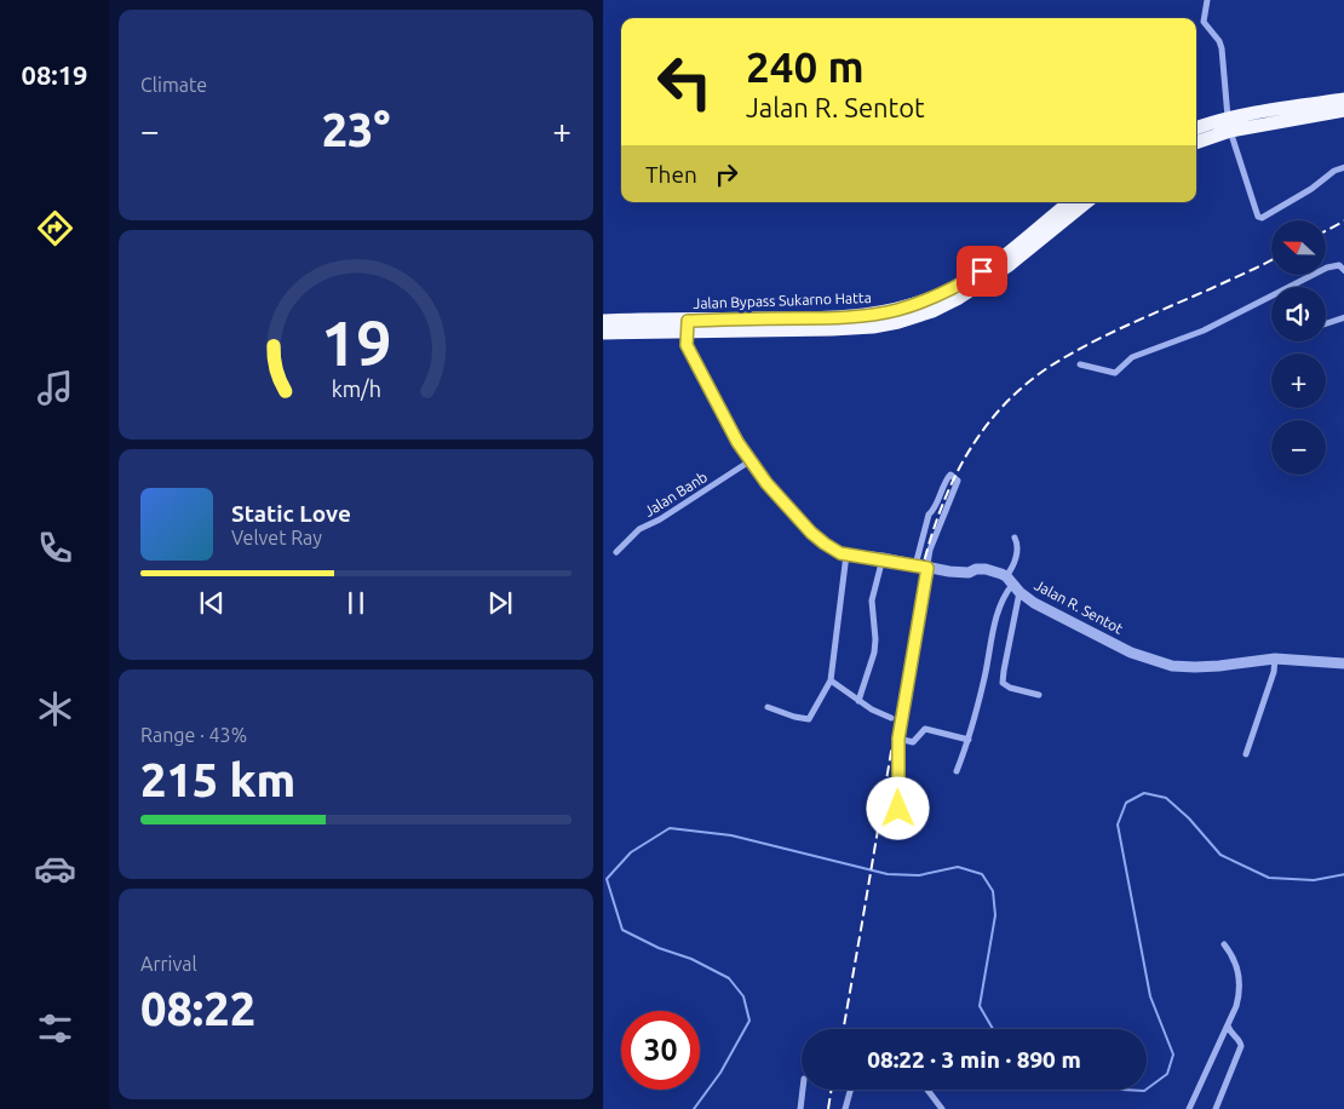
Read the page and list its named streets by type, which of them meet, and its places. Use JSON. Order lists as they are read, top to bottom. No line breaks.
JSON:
{"streets":{"highway":["Jalan Bypass Sukarno Hatta"],"street":["Jalan Banb","Jalan R. Sentot"]},"crossings":[["Jalan Bypass Sukarno Hatta","Jalan R. Sentot"],["Jalan Banb","Jalan R. Sentot"]],"north":"left","page":{"tabs":"08:19","tile":["Climate",["Range · 43%","215 km"],["Arrival","08:22"]],"turn":["240 m","Jalan R. Sentot"],"heat":["−","23°","+"],"then":"Then","map_buttons":["+","−"],"song":["Static Love","Velvet Ray"],"limit":"30","trip":"08:22 · 3 min · 890 m","gauge":["19","km/h"]}}
